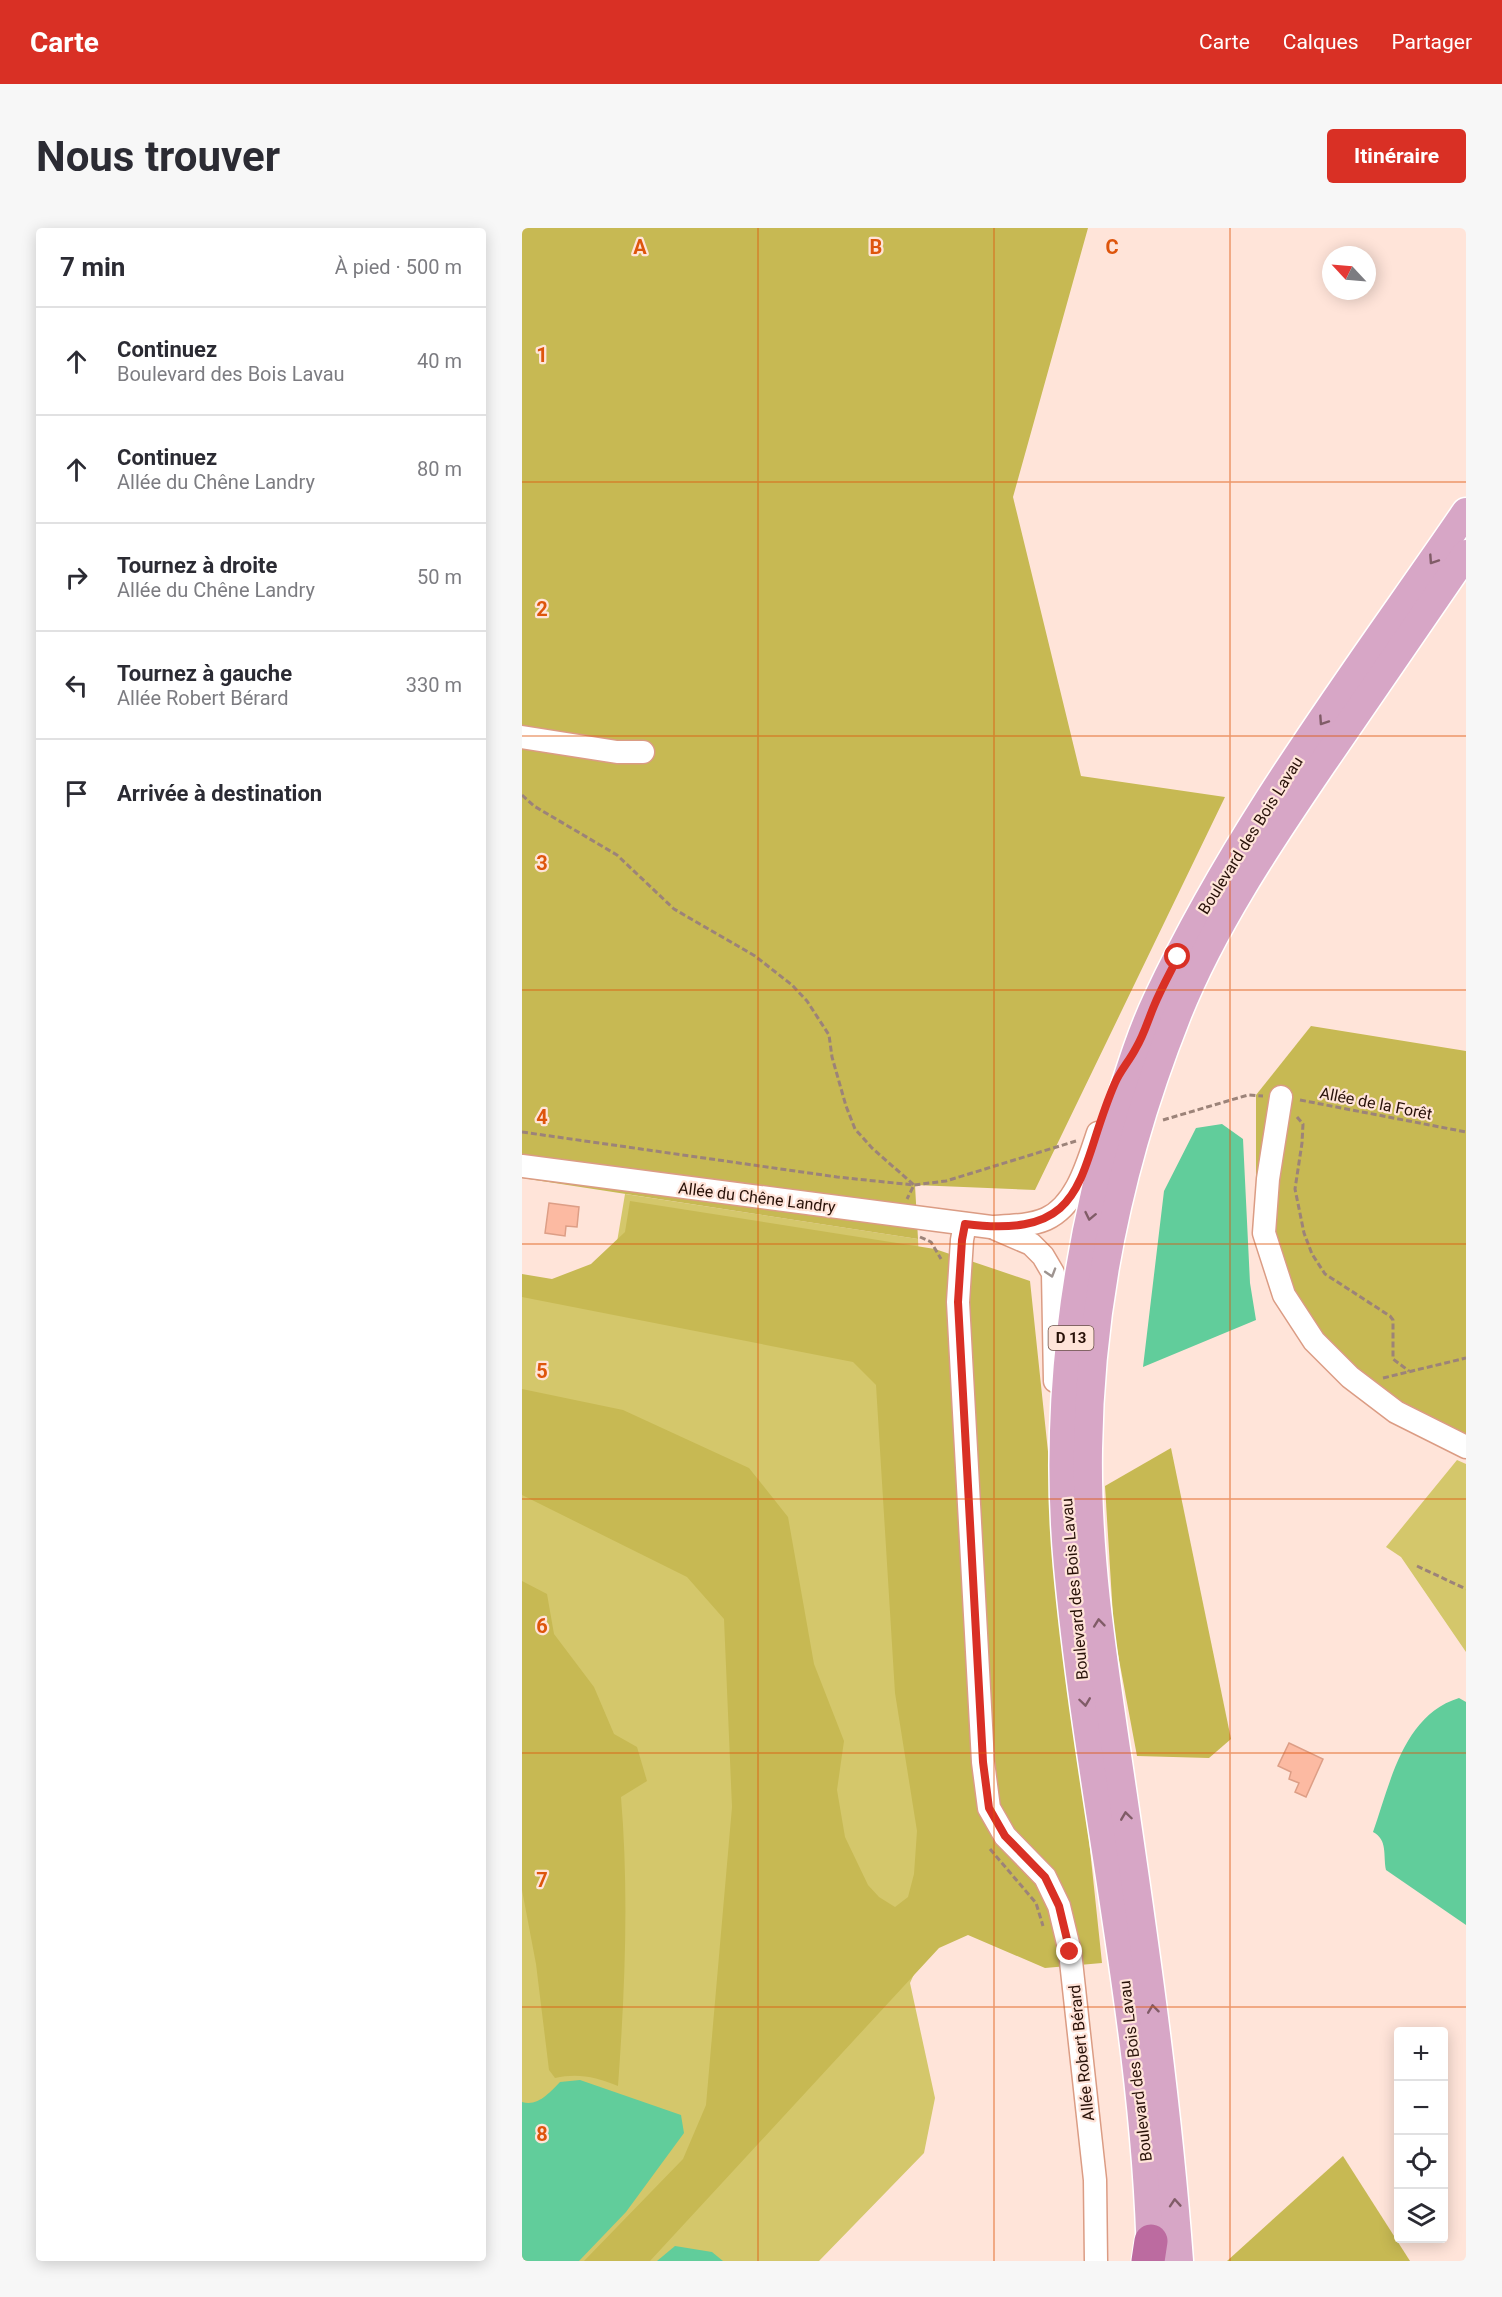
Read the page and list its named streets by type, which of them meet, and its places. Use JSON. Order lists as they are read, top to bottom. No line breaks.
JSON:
{"streets":{"main road":["Boulevard des Bois Lavau","D 13"],"street":["Allée du Chêne Landry","Allée Robert Bérard"],"path":["Allée de la Forêt"]},"crossings":[["Boulevard des Bois Lavau","Allée du Chêne Landry"],["Allée du Chêne Landry","Allée Robert Bérard"]],"north":"top left","page":{"header":"Carte","nav":["Carte","Calques","Partager"],"buttons":"Itinéraire","title":"Nous trouver","heading":["7 min","À pied · 500 m"],"list":[["Continuez","Boulevard des Bois Lavau","40 m"],["Continuez","Allée du Chêne Landry","80 m"],["Tournez à droite","Allée du Chêne Landry","50 m"],["Tournez à gauche","Allée Robert Bérard","330 m"],"Arrivée à destination"],"map_buttons":["+","−"]},"grid":{"columns":["A","B","C"],"rows":["1","2","3","4","5","6","7","8"]}}
